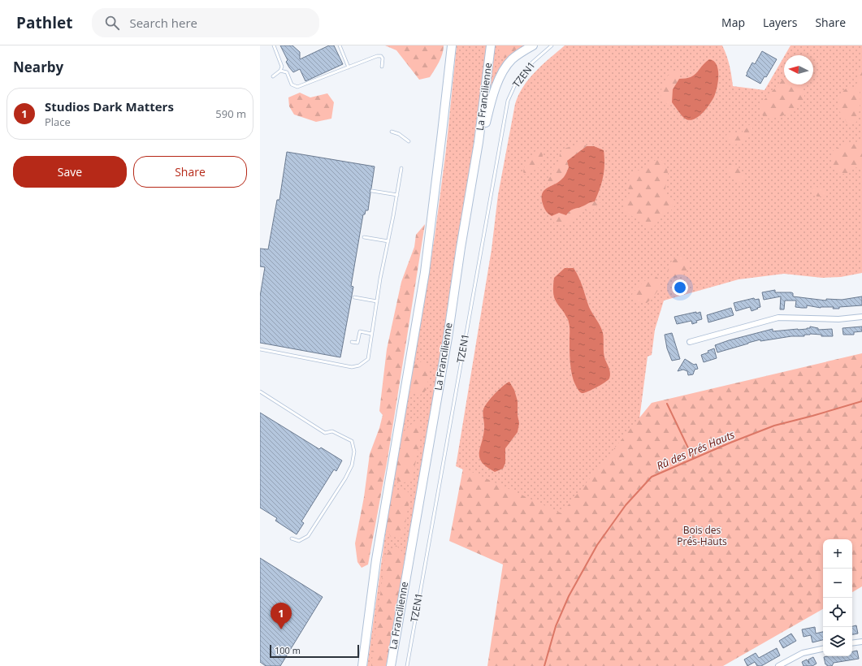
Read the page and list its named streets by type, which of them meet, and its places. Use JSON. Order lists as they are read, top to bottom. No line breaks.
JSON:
{"streets":{"highway":["La Francilienne"],"lane":["TZEN1"]},"water":["Rû des Prés Hauts"],"parks":["Bois des Prés-Hauts"],"scale_bar":"100 m","north":"left","page":{"header":"Pathlet","search":"Search here","nav":["Map","Layers","Share"],"heading":"Nearby","list":[{"mark":"1","name":"Studios Dark Matters","note":"Place","value":"590 m"}],"buttons":["Save","Share"],"map_buttons":["+","−"],"pins":"1","scale":"100 m"}}
